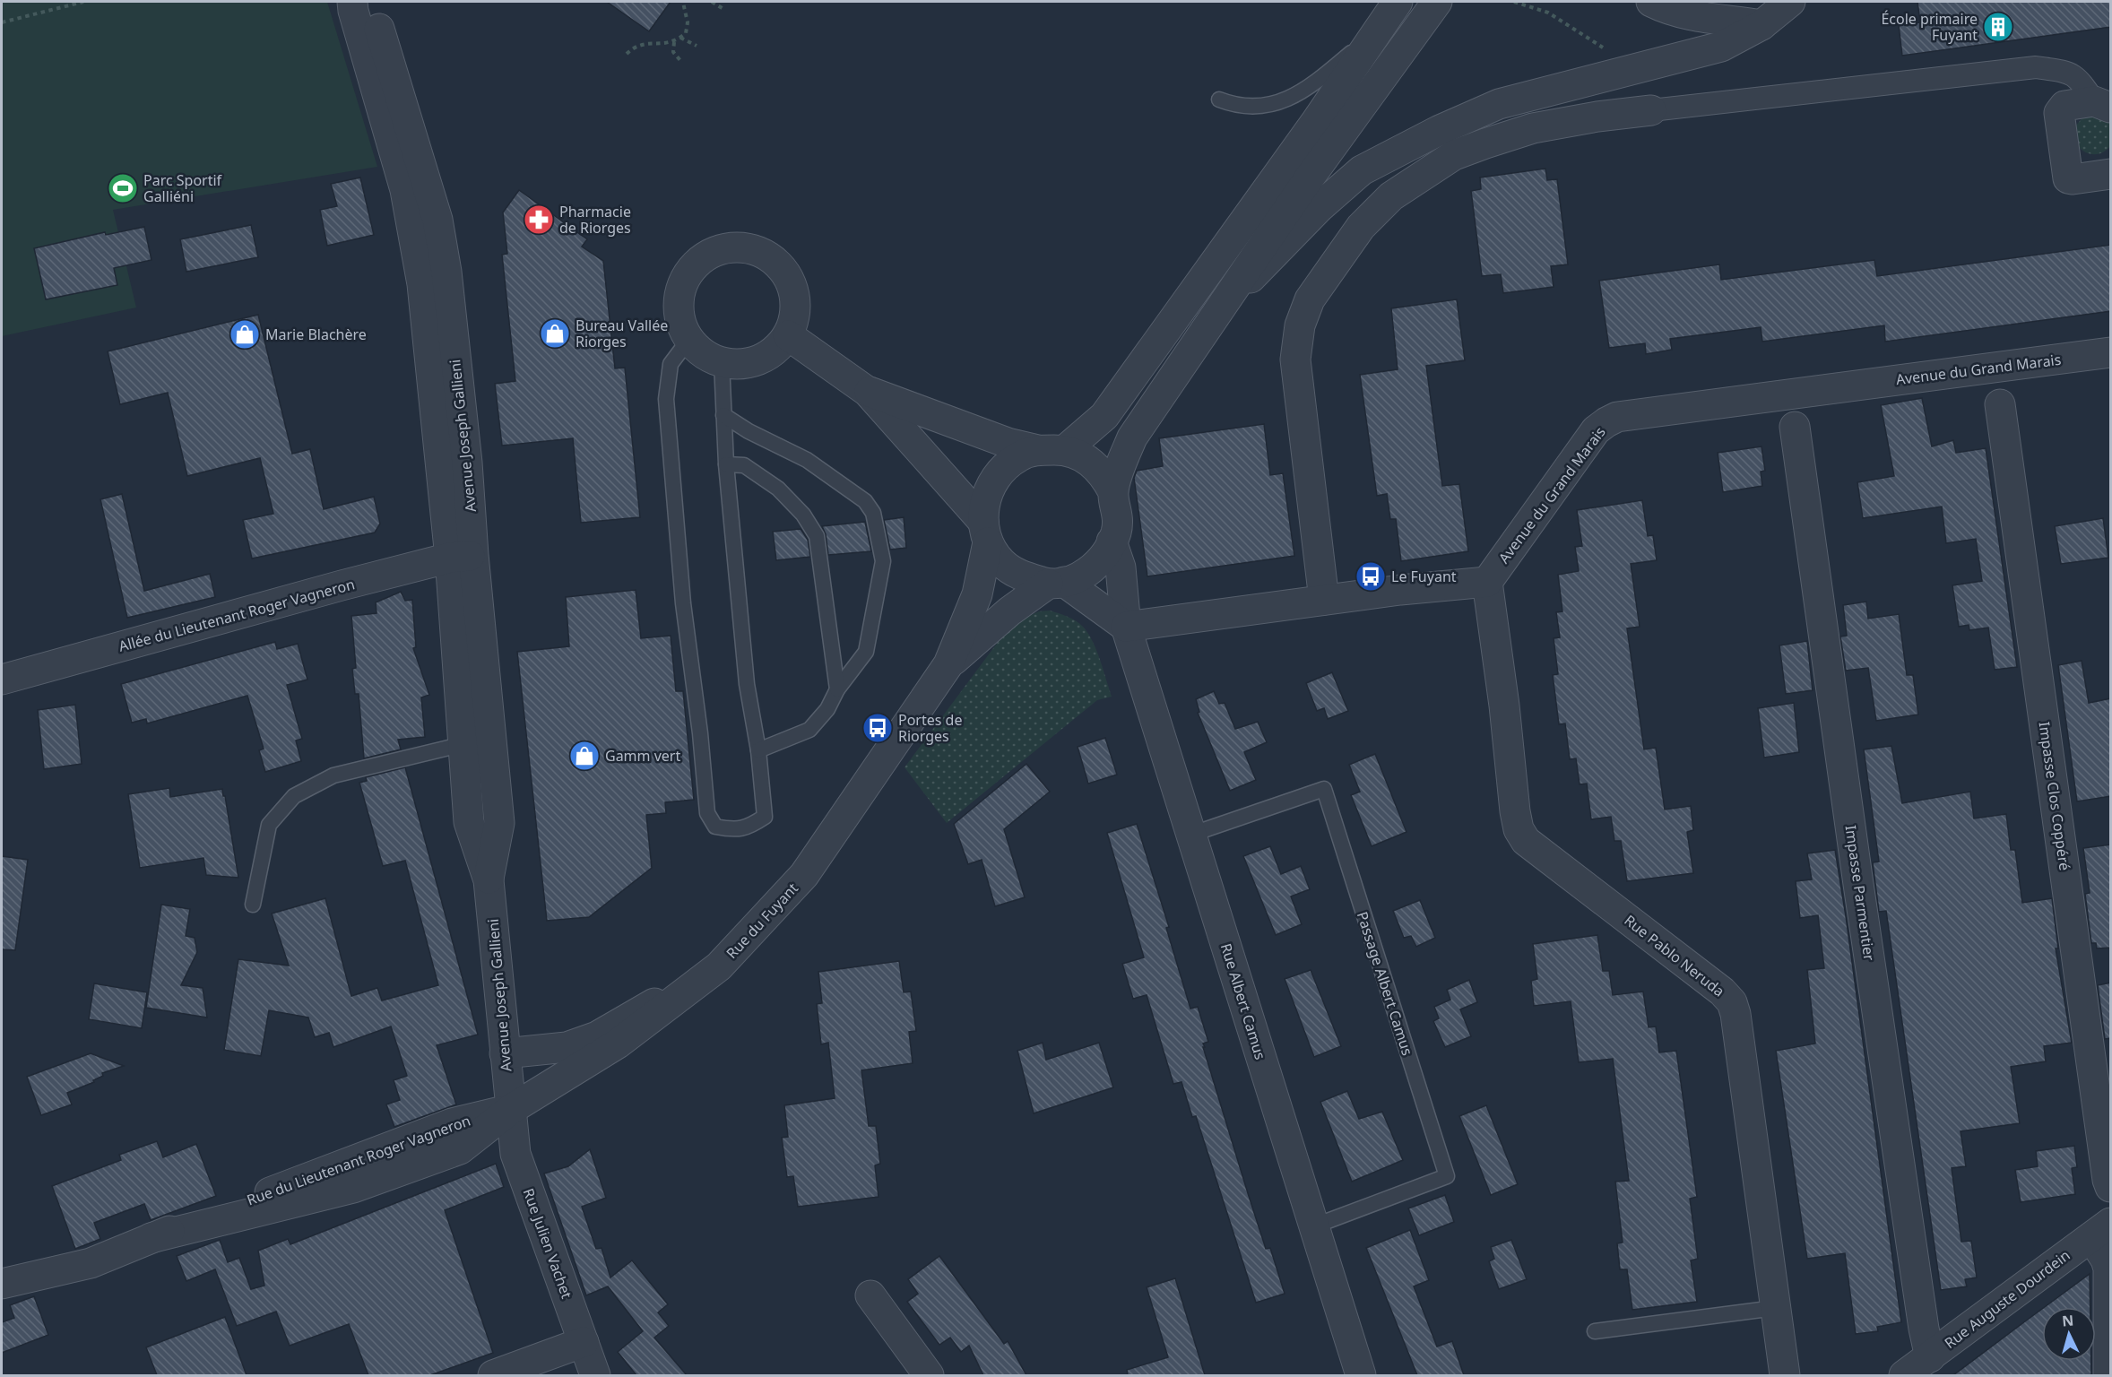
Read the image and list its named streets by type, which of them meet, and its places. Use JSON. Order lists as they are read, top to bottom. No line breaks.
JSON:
{"streets":{"street":["Avenue du Grand Marais","Avenue Joseph Gallieni","Allée du Lieutenant Roger Vagneron","Impasse Clos Coppéré","Impasse Parmentier","Rue du Fuyant","Rue Pablo Neruda","Rue Albert Camus","Rue du Lieutenant Roger Vagneron","Rue Julien Vachet","Rue Auguste Dourdein"],"lane":["Passage Albert Camus"]},"crossings":[["Avenue du Grand Marais","Rue Pablo Neruda"],["Avenue Joseph Gallieni","Allée du Lieutenant Roger Vagneron"],["Avenue Joseph Gallieni","Rue du Fuyant"],["Avenue Joseph Gallieni","Rue du Lieutenant Roger Vagneron"],["Avenue Joseph Gallieni","Rue Julien Vachet"],["Impasse Parmentier","Rue Auguste Dourdein"],["Rue du Fuyant","Rue Albert Camus"],["Rue du Fuyant","Rue du Lieutenant Roger Vagneron"],["Rue du Fuyant","Rue Julien Vachet"],["Passage Albert Camus","Rue Albert Camus"],["Rue du Lieutenant Roger Vagneron","Rue Julien Vachet"]],"places":{"building":["École primaire Fuyant"],"sports":["Parc Sportif Galliéni"],"pharmacy":["Pharmacie de Riorges"],"shop":["Bureau Vallée Riorges","Marie Blachère","Gamm vert"],"bus stop":["Le Fuyant","Portes de Riorges"]},"north":"top"}
